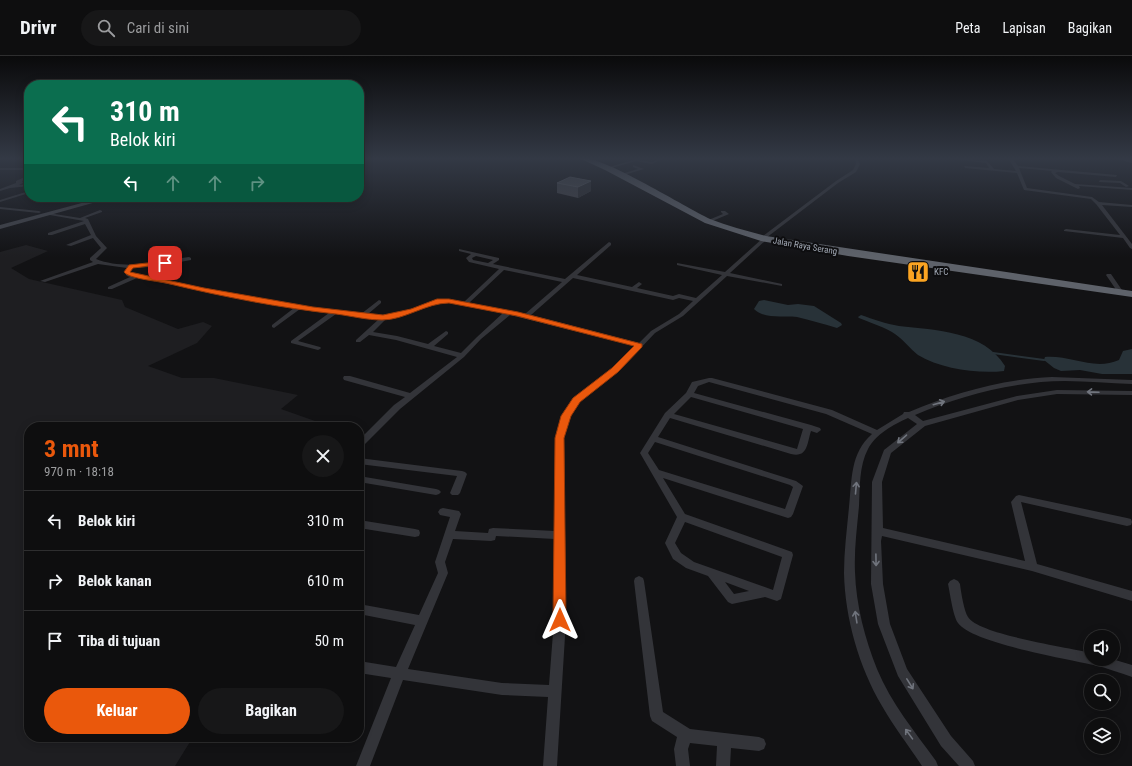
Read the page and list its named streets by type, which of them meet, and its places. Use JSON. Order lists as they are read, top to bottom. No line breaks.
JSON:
{"streets":{"highway":["Jalan Raya Serang"]},"places":{"restaurant":["KFC"]},"page":{"header":"Drivr","search":"Cari di sini","nav":["Peta","Lapisan","Bagikan"],"turn":["310 m","Belok kiri"],"heading":["3 mnt","970 m · 18:18"],"list":[{"name":"Belok kiri","value":"310 m"},{"name":"Belok kanan","value":"610 m"},{"name":"Tiba di tujuan","value":"50 m"}],"buttons":["Keluar","Bagikan"]}}
